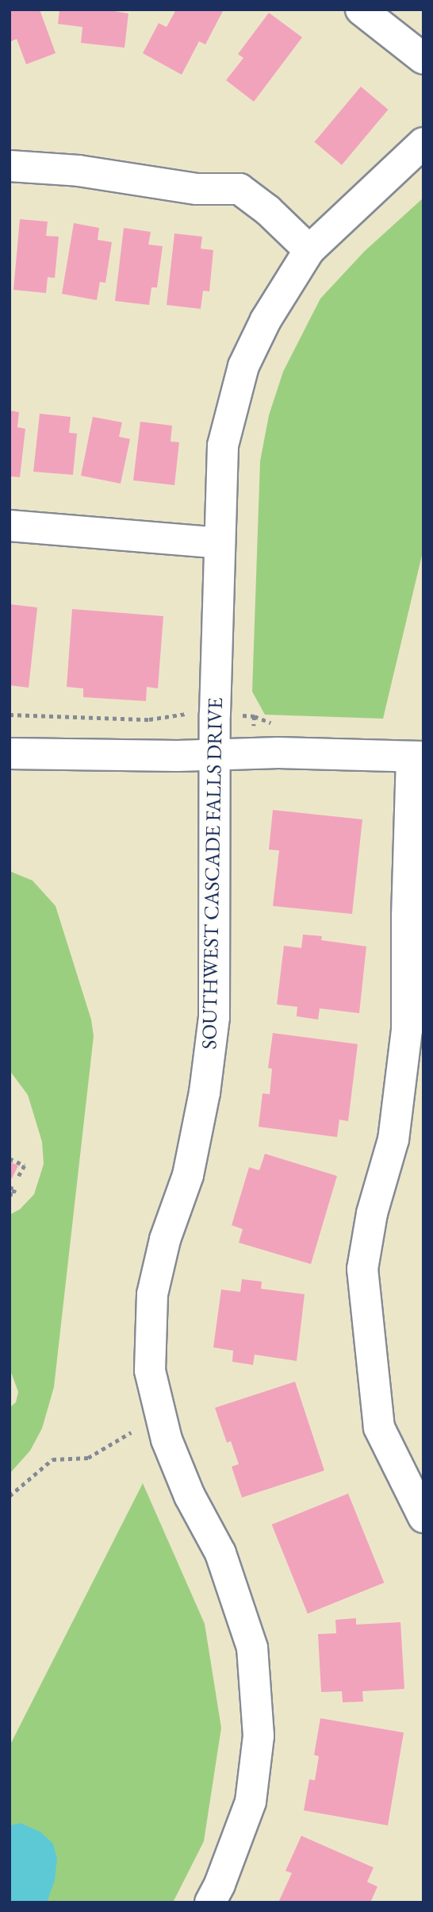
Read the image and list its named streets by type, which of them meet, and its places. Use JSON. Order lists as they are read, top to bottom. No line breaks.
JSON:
{"streets":{"street":["SOUTHWEST CASCADE FALLS DRIVE"]}}
